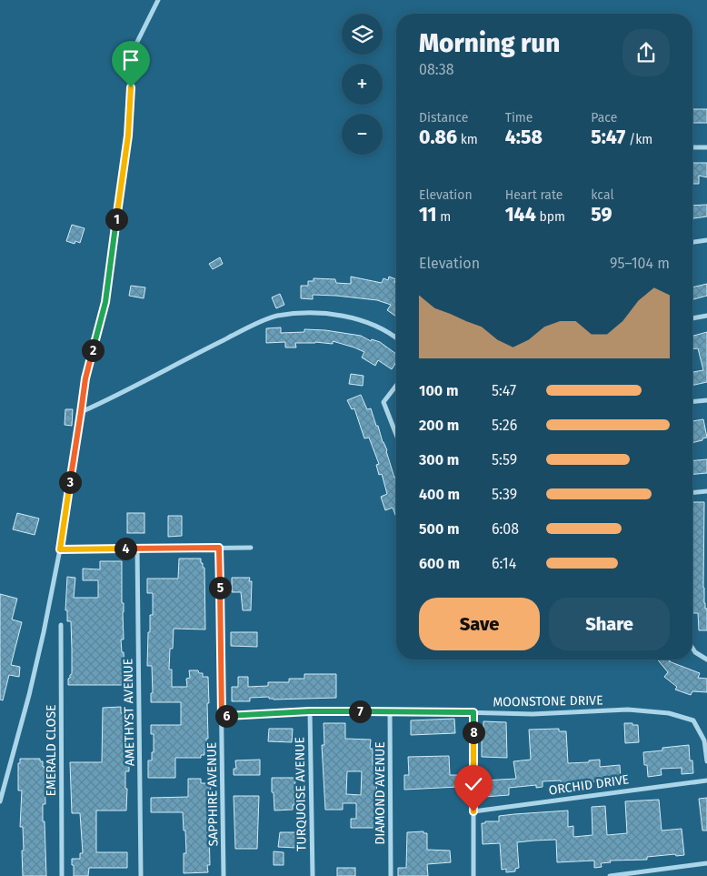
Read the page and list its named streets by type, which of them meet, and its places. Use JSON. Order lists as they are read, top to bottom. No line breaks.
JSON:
{"streets":{"street":["MOONSTONE DRIVE","AMETHYST AVENUE","EMERALD CLOSE","ORCHID DRIVE","DIAMOND AVENUE","SAPPHIRE AVENUE","TURQUOISE AVENUE"]},"crossings":[["MOONSTONE DRIVE","DIAMOND AVENUE"],["MOONSTONE DRIVE","SAPPHIRE AVENUE"],["MOONSTONE DRIVE","TURQUOISE AVENUE"]],"page":{"map_buttons":["+","−"],"heading":["Morning run","08:38"],"stats":[["Distance","0.86 km"],["Time","4:58"],["Pace","5:47 /km"],["Elevation","11 m"],["Heart rate","144 bpm"],["kcal","59"]],"pins":["1","2","3","4","5","7","6","8"],"chart":["Elevation","95–104 m"],"list":[{"name":"100 m","note":"5:47"},{"name":"200 m","note":"5:26"},{"name":"300 m","note":"5:59"},{"name":"400 m","note":"5:39"},{"name":"500 m","note":"6:08"},{"name":"600 m","note":"6:14"}],"buttons":["Save","Share"]}}
